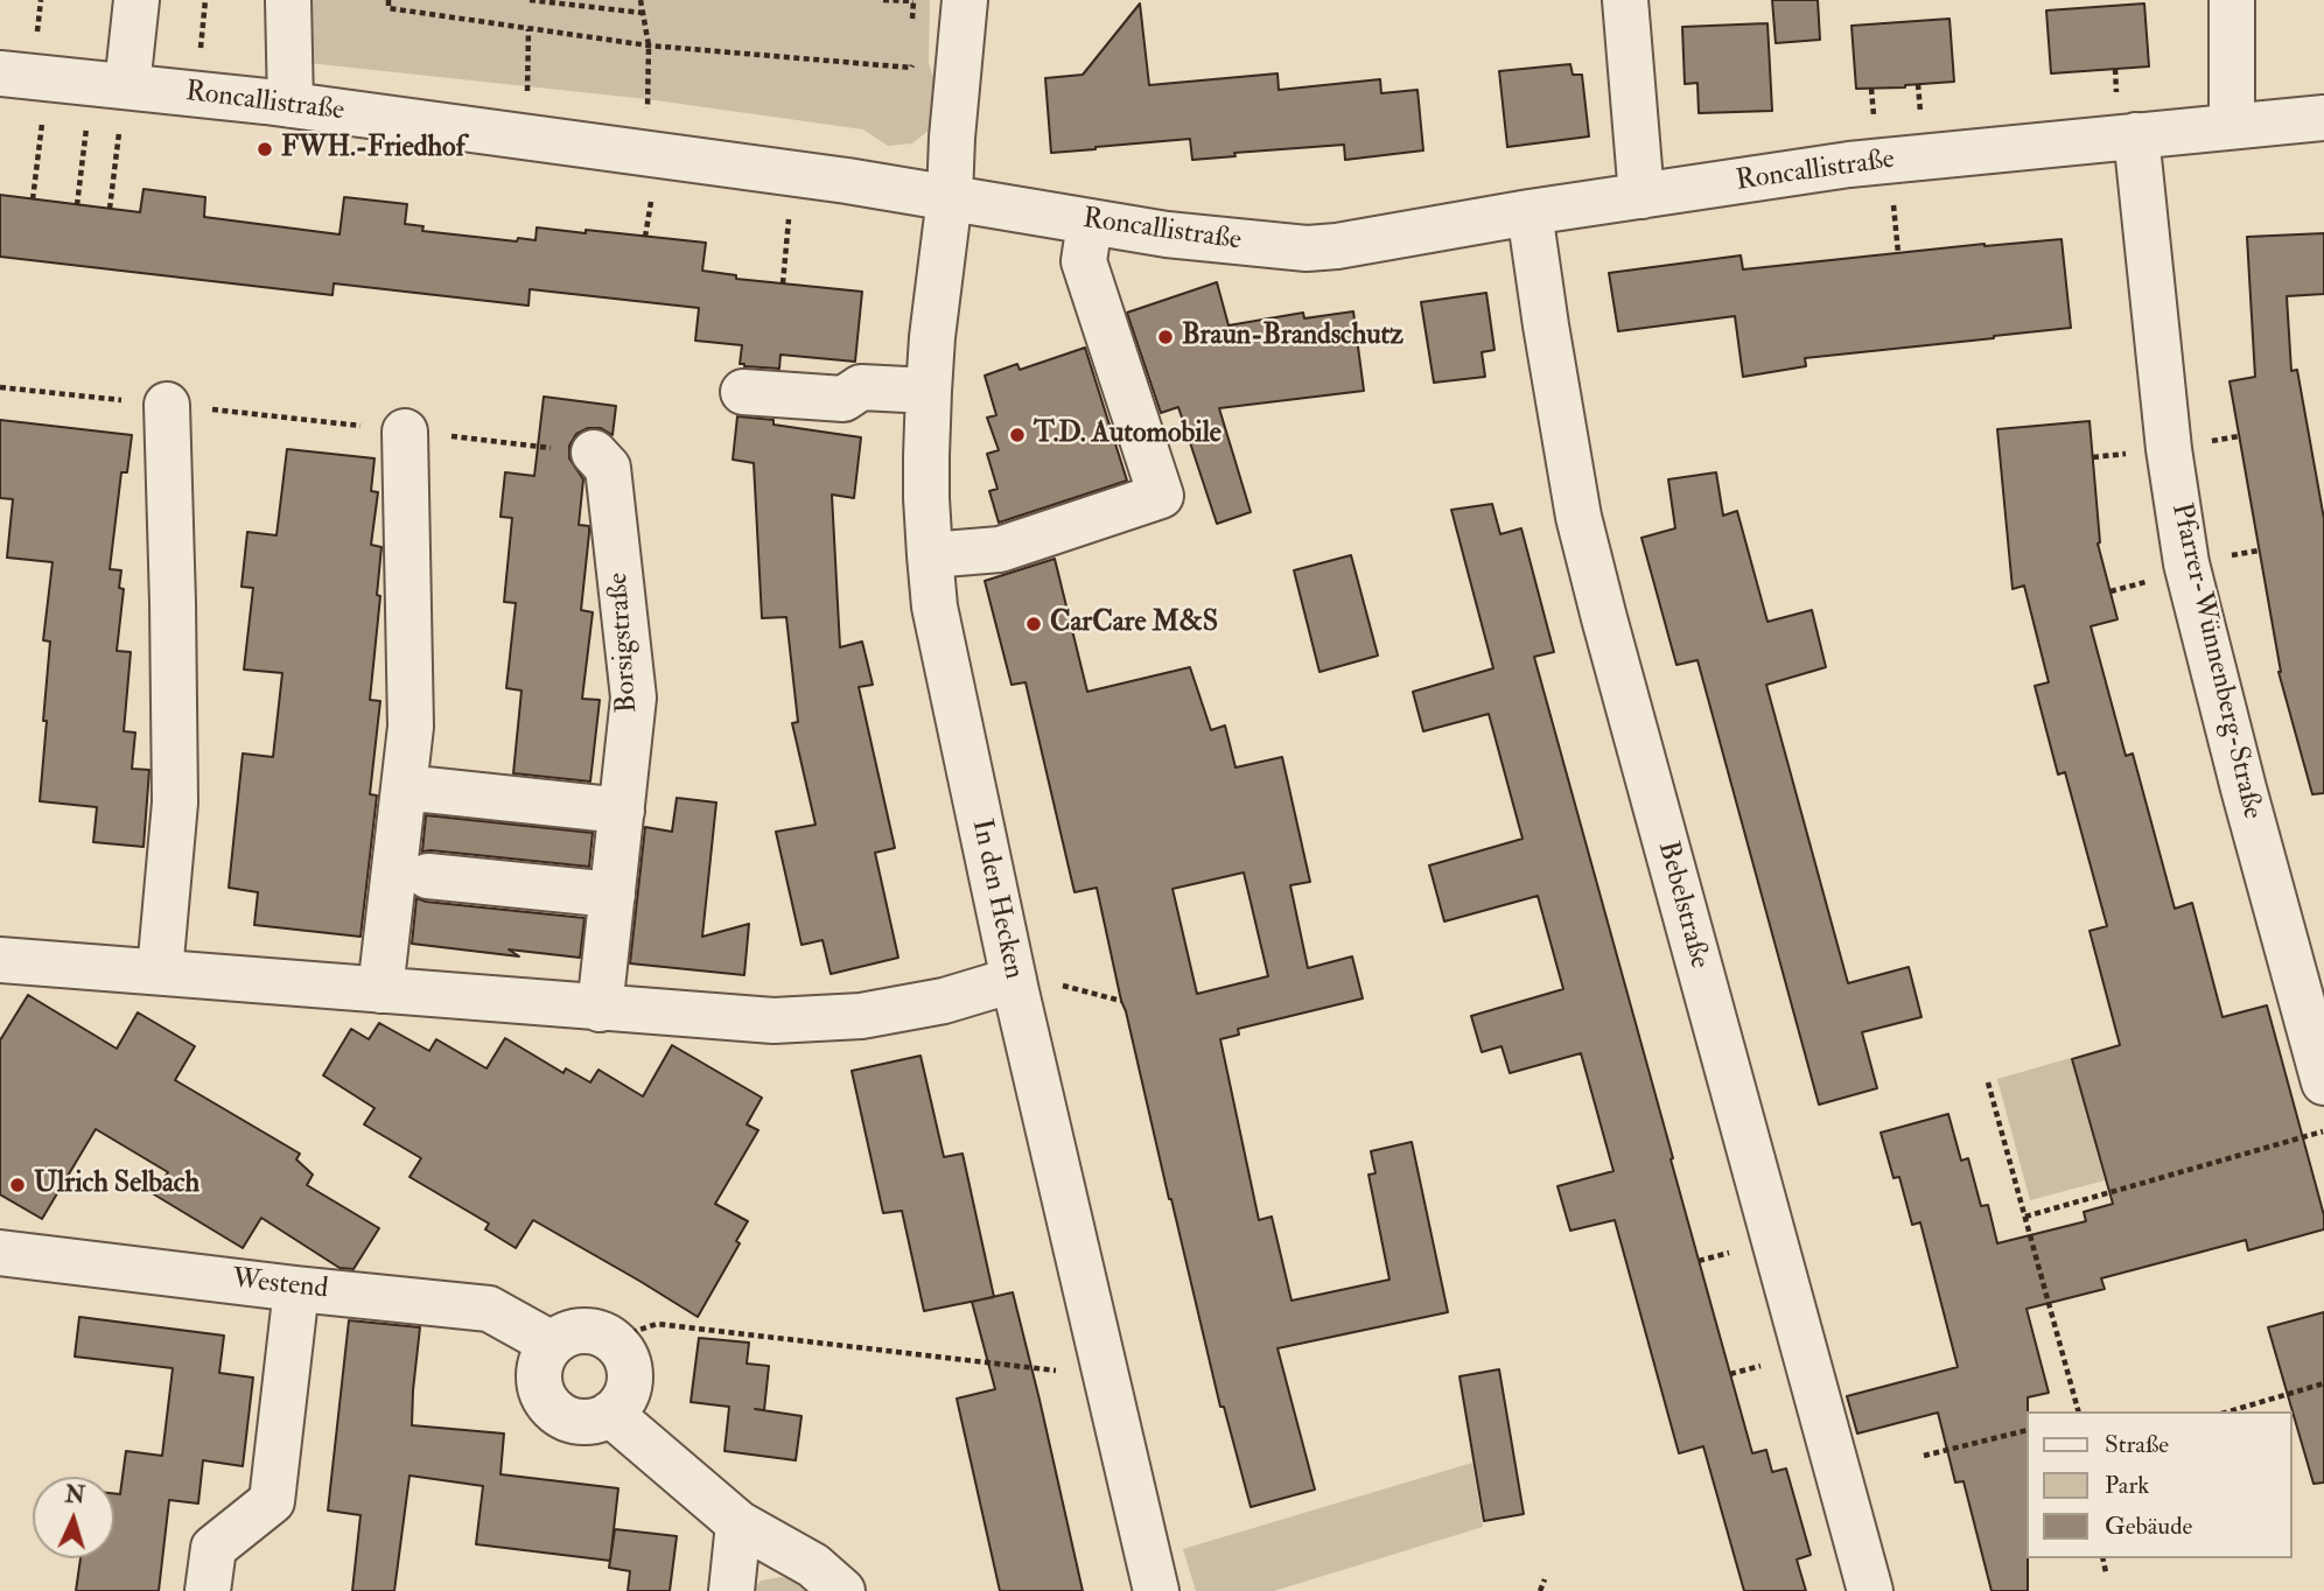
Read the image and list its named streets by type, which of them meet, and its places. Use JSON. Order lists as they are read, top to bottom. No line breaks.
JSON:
{"streets":{"street":["Roncallistraße","Borsigstraße","Pfarrer-Wünnenberg-Straße","In den Hecken","Bebelstraße","Westend"]},"crossings":[["Roncallistraße","Pfarrer-Wünnenberg-Straße"],["Roncallistraße","In den Hecken"],["Roncallistraße","Bebelstraße"]],"places":["FWH.-Friedhof","Braun-Brandschutz","T.D. Automobile","CarCare M&S","Ulrich Selbach"],"legend":["Straße","Park","Gebäude"],"north":"top"}
